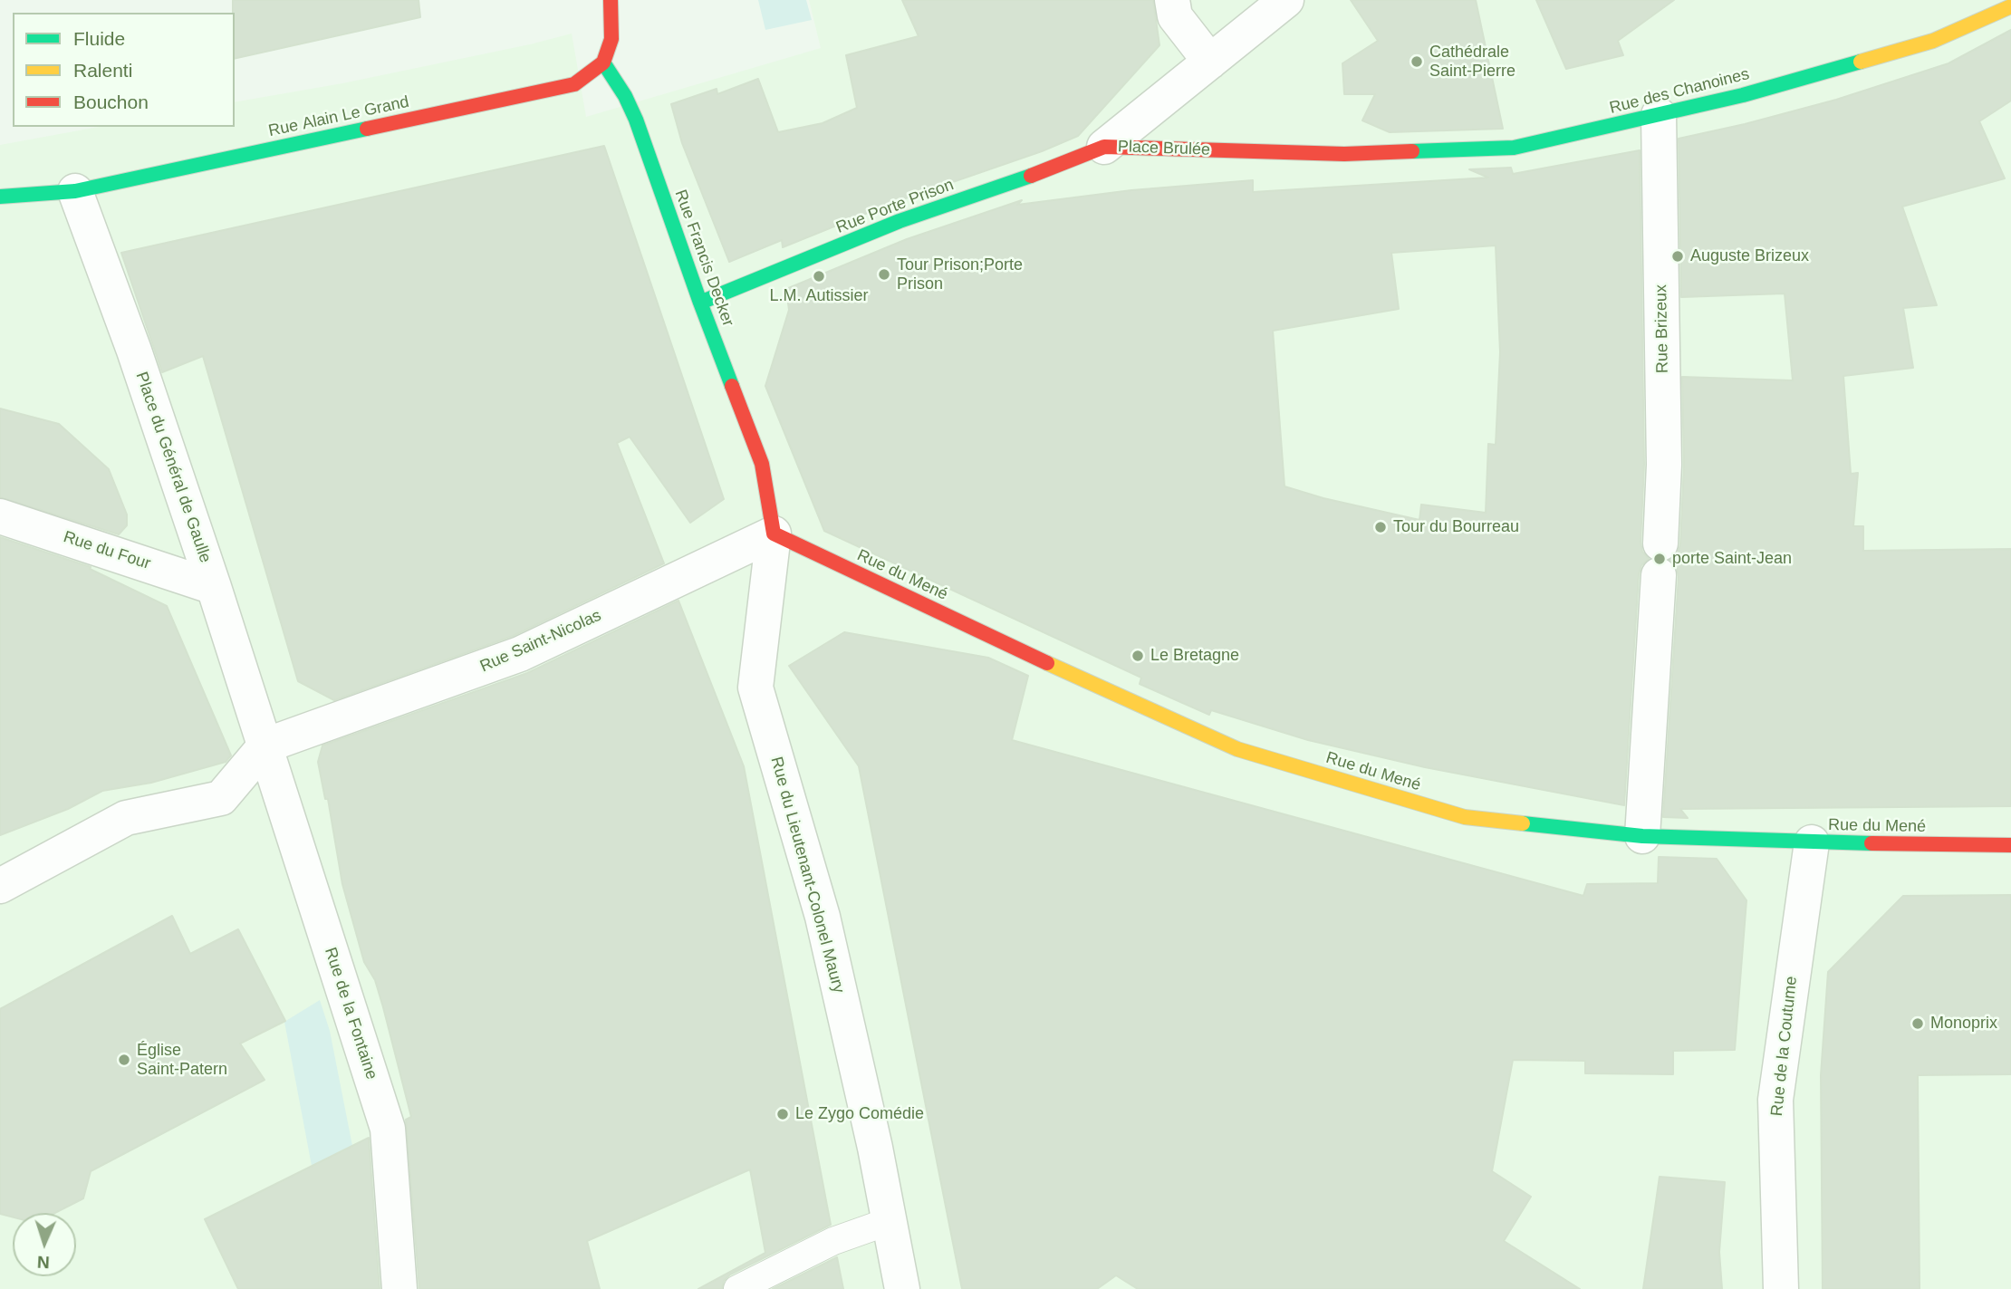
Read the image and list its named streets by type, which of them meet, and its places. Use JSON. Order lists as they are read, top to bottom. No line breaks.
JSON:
{"streets":{"street":["Rue des Chanoines","Rue Alain Le Grand","Place Brulée","Rue Porte Prison","Rue Francis Decker","Rue Brizeux","Place du Général de Gaulle","Rue du Four","Rue du Mené","Rue Saint-Nicolas","Rue du Lieutenant-Colonel Maury","Rue de la Fontaine","Rue de la Coutume"]},"crossings":[["Rue des Chanoines","Place Brulée"],["Rue des Chanoines","Rue Brizeux"],["Rue Alain Le Grand","Rue Francis Decker"],["Rue Alain Le Grand","Place du Général de Gaulle"],["Place Brulée","Rue Porte Prison"],["Rue Porte Prison","Rue Francis Decker"],["Rue Francis Decker","Rue du Mené"],["Rue Francis Decker","Rue Saint-Nicolas"],["Rue Francis Decker","Rue du Lieutenant-Colonel Maury"],["Rue Brizeux","Rue du Mené"],["Place du Général de Gaulle","Rue du Four"],["Place du Général de Gaulle","Rue Saint-Nicolas"],["Place du Général de Gaulle","Rue de la Fontaine"],["Rue du Mené","Rue Saint-Nicolas"],["Rue du Mené","Rue du Lieutenant-Colonel Maury"],["Rue du Mené","Rue de la Coutume"],["Rue Saint-Nicolas","Rue du Lieutenant-Colonel Maury"],["Rue Saint-Nicolas","Rue de la Fontaine"]],"places":["Cathédrale Saint-Pierre","Auguste Brizeux","Tour Prison;Porte Prison","L.M. Autissier","Tour du Bourreau","porte Saint-Jean","Le Bretagne","Monoprix","Église Saint-Patern","Le Zygo Comédie"],"legend":["Fluide","Ralenti","Bouchon"],"north":"bottom"}
